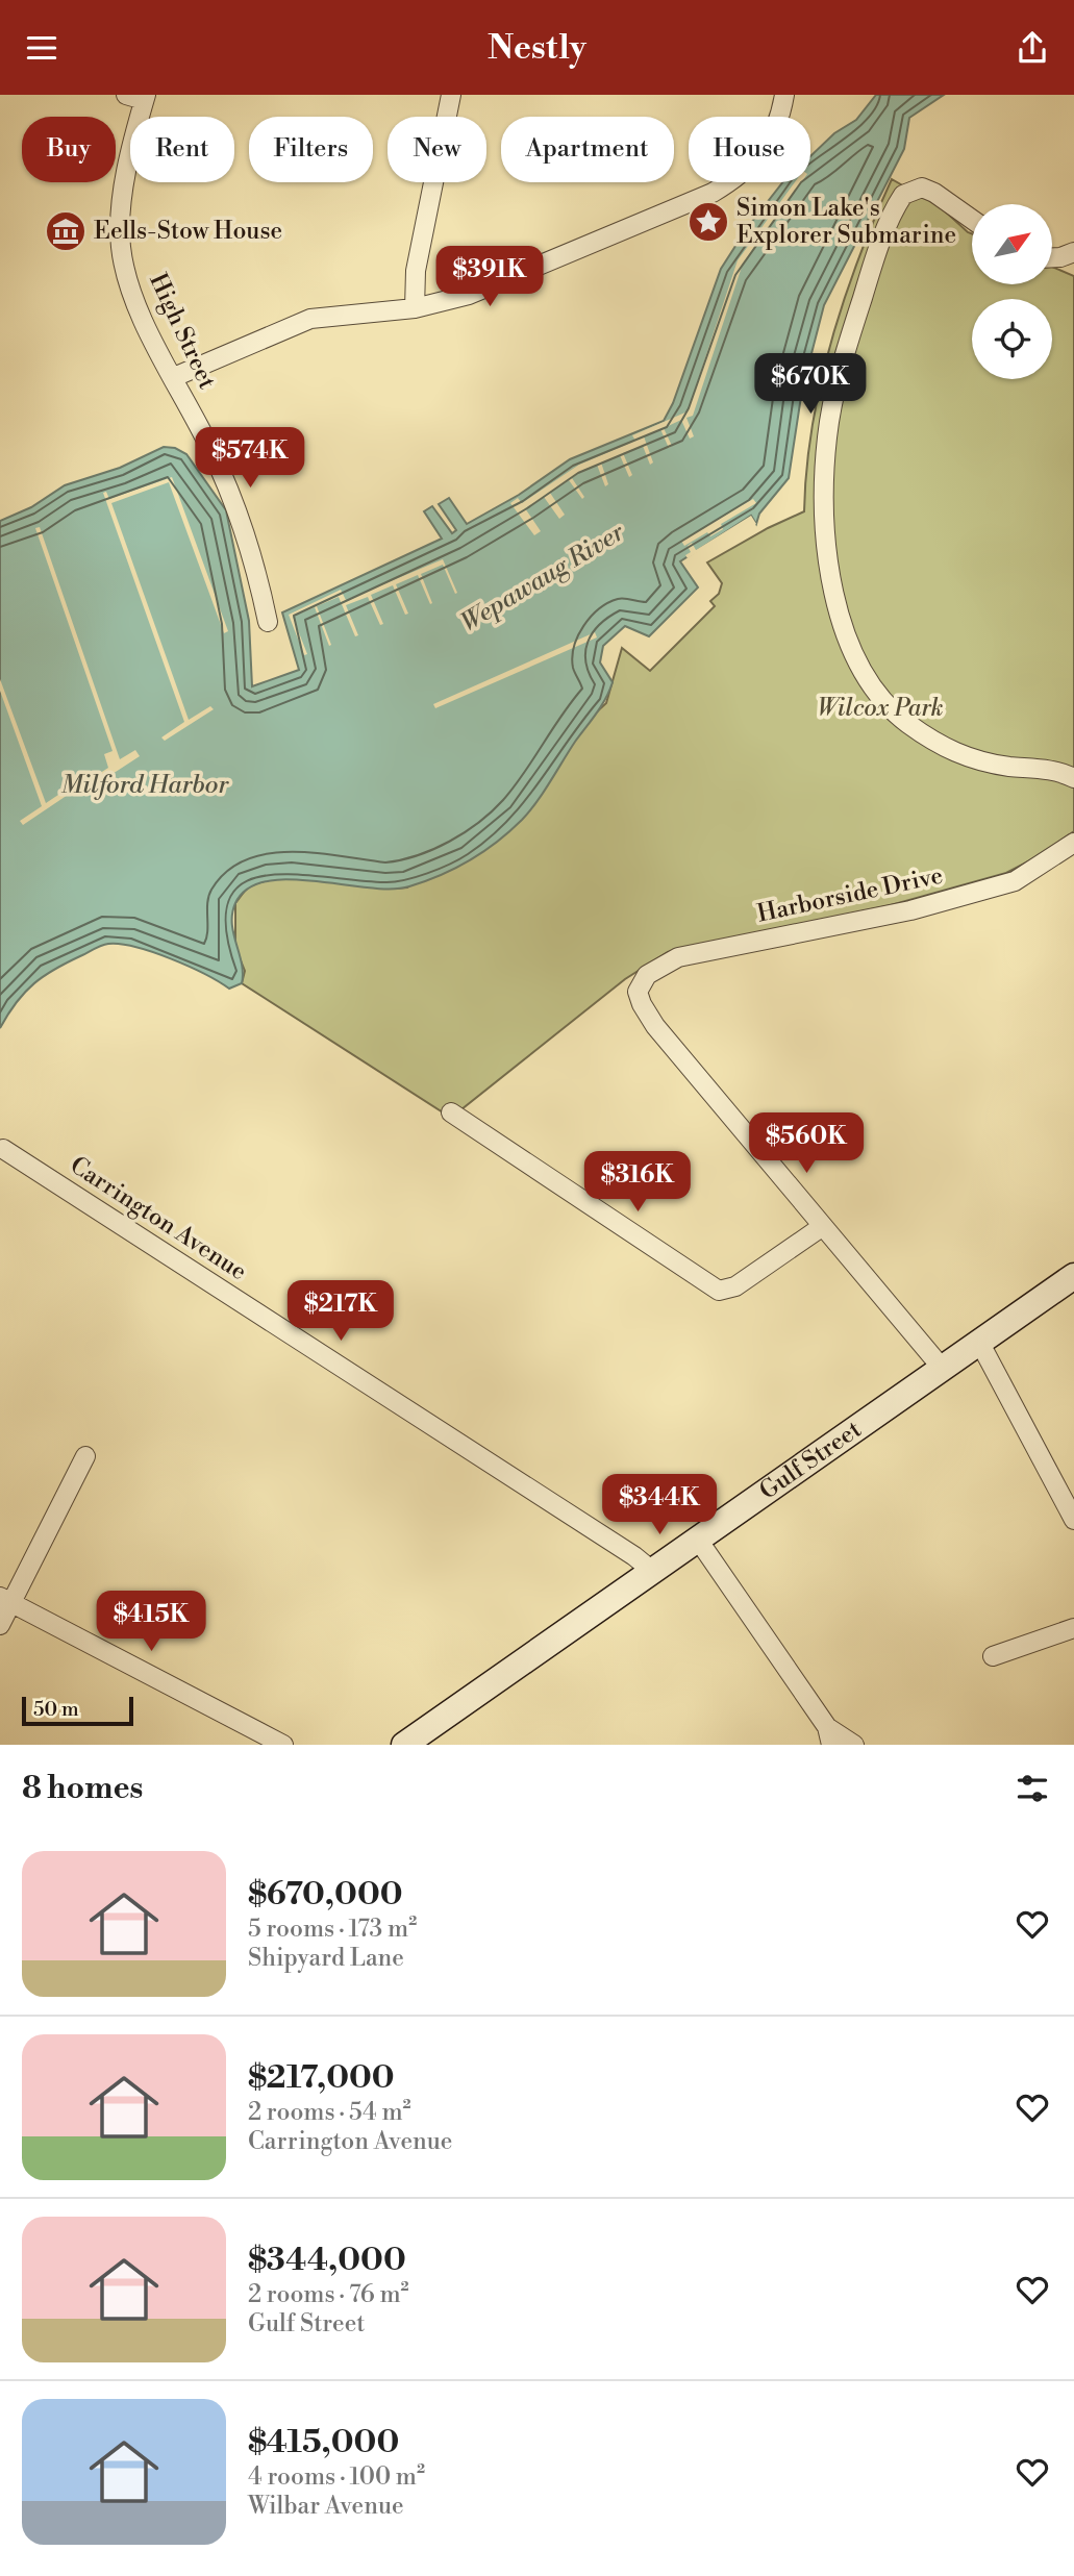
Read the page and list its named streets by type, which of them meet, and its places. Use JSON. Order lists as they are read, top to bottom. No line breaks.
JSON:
{"streets":{"main road":["Gulf Street"],"street":["High Street","Harborside Drive","Carrington Avenue"]},"crossings":[["Carrington Avenue","Gulf Street"]],"water":["Wepawaug River","Milford Harbor"],"parks":["Wilcox Park"],"places":{"place":["Simon Lake's Explorer Submarine"],"museum":["Eells-Stow House"]},"scale_bar":"50 m","north":"top right","page":{"header":"Nestly","chip":["Buy","Rent","Filters","New","Apartment","House"],"price":["$391K","$670K","$574K","$560K","$316K","$217K","$344K","$415K"],"scale":"50 m","heading":"8 homes","list":[{"name":"$670,000","note":"5 rooms · 173 m² · Shipyard Lane"},{"name":"$217,000","note":"2 rooms · 54 m² · Carrington Avenue"},{"name":"$344,000","note":"2 rooms · 76 m² · Gulf Street"},{"name":"$415,000","note":"4 rooms · 100 m² · Wilbar Avenue"}]}}
